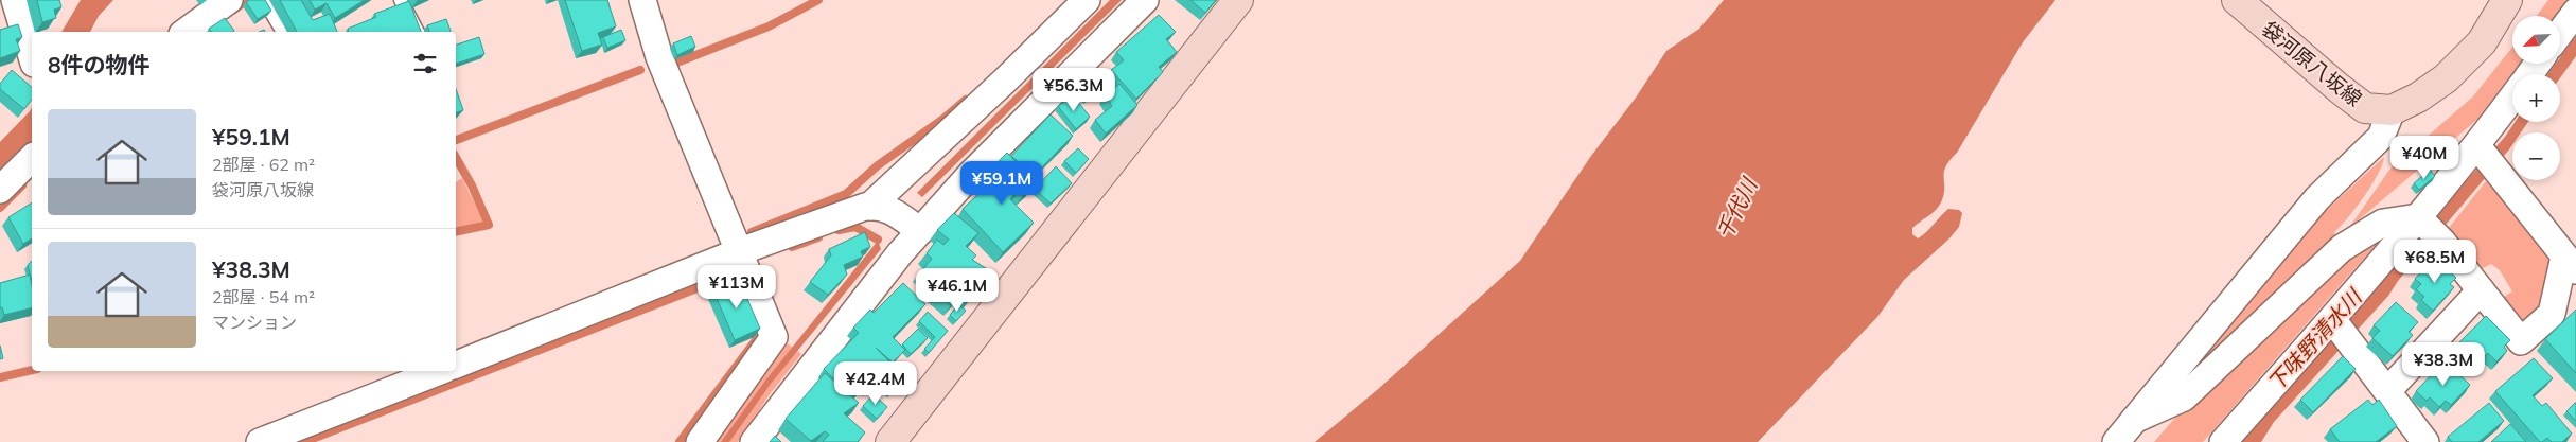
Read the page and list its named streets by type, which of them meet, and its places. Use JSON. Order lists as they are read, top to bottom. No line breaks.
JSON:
{"streets":{"main road":["袋河原八坂線"]},"water":["千代川","下味野清水川"],"north":"bottom left","page":{"map_buttons":["+","−"],"heading":"8件の物件","price":["¥56.3M","¥40M","¥59.1M","¥68.5M","¥113M","¥46.1M","¥38.3M","¥42.4M"],"list":[{"name":"¥59.1M","note":"2部屋 · 62 m² · 袋河原八坂線"},{"name":"¥38.3M","note":"2部屋 · 54 m² · マンション"}]}}
